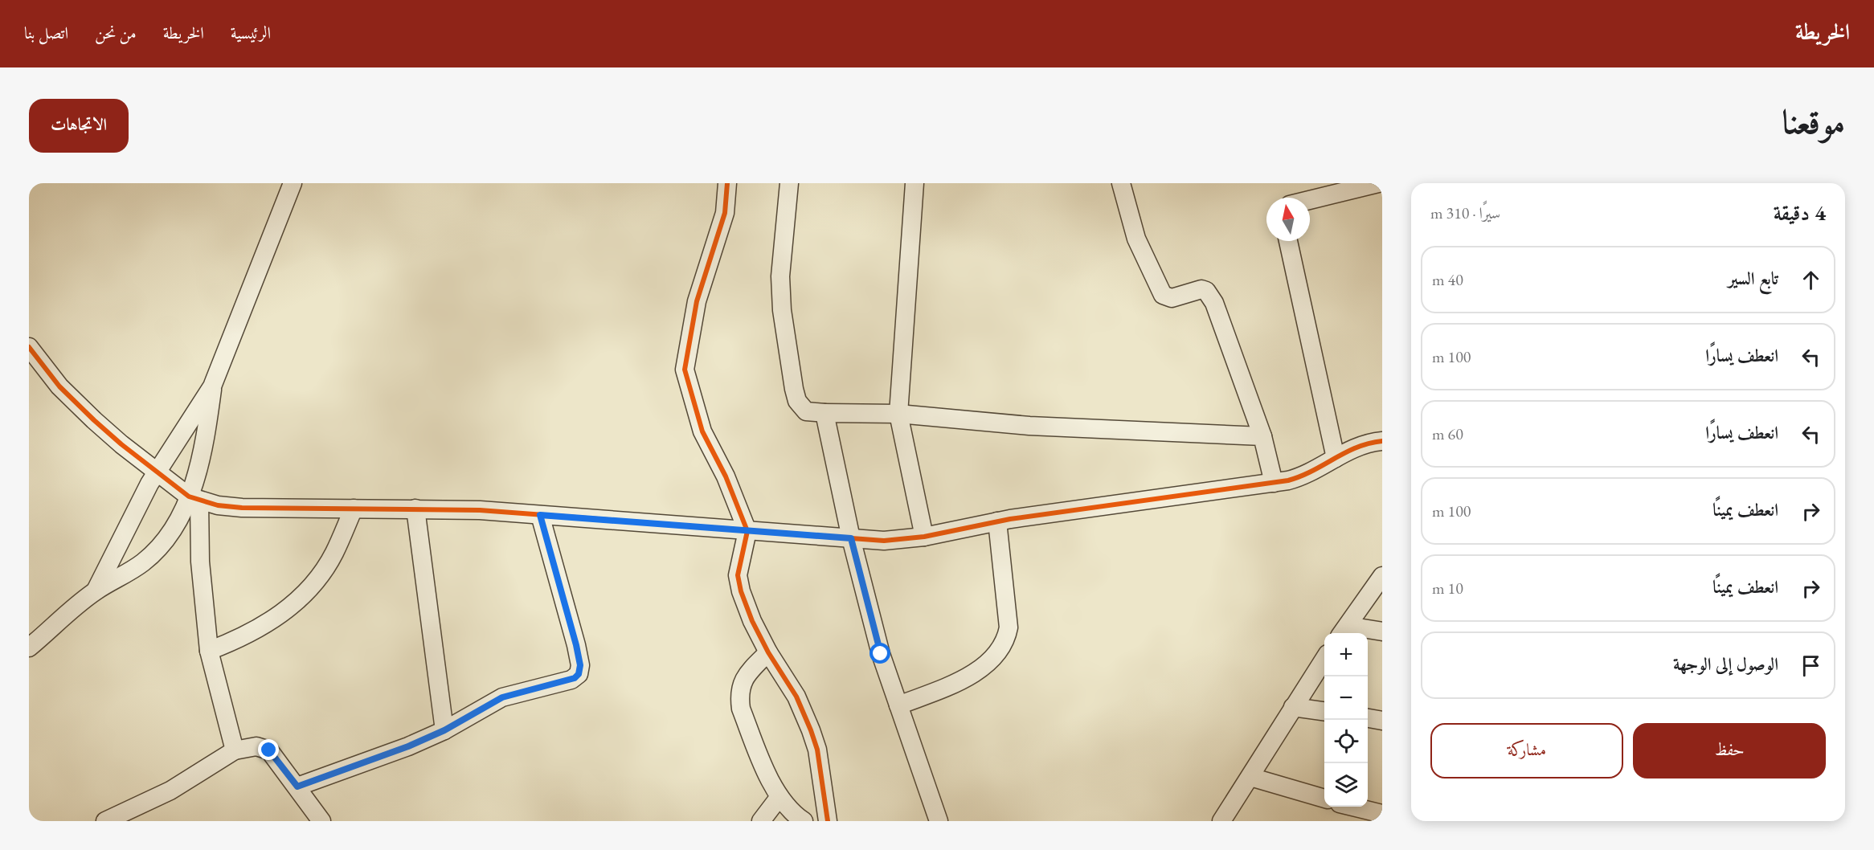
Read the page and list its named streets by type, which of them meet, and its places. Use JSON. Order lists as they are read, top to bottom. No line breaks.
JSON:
{"north":"top","page":{"header":"الخريطة","nav":["الرئيسية","الخريطة","من نحن","اتصل بنا"],"title":"موقعنا","buttons":["الاتجاهات",["حفظ","مشاركة"]],"heading":["4 دقيقة","سيرًا · 310 m"],"list":[["تابع السير","40 m"],["انعطف يسارًا","100 m"],["انعطف يسارًا","60 m"],["انعطف يمينًا","100 m"],["انعطف يمينًا","10 m"],"الوصول إلى الوجهة"],"map_buttons":["+","−"]}}
